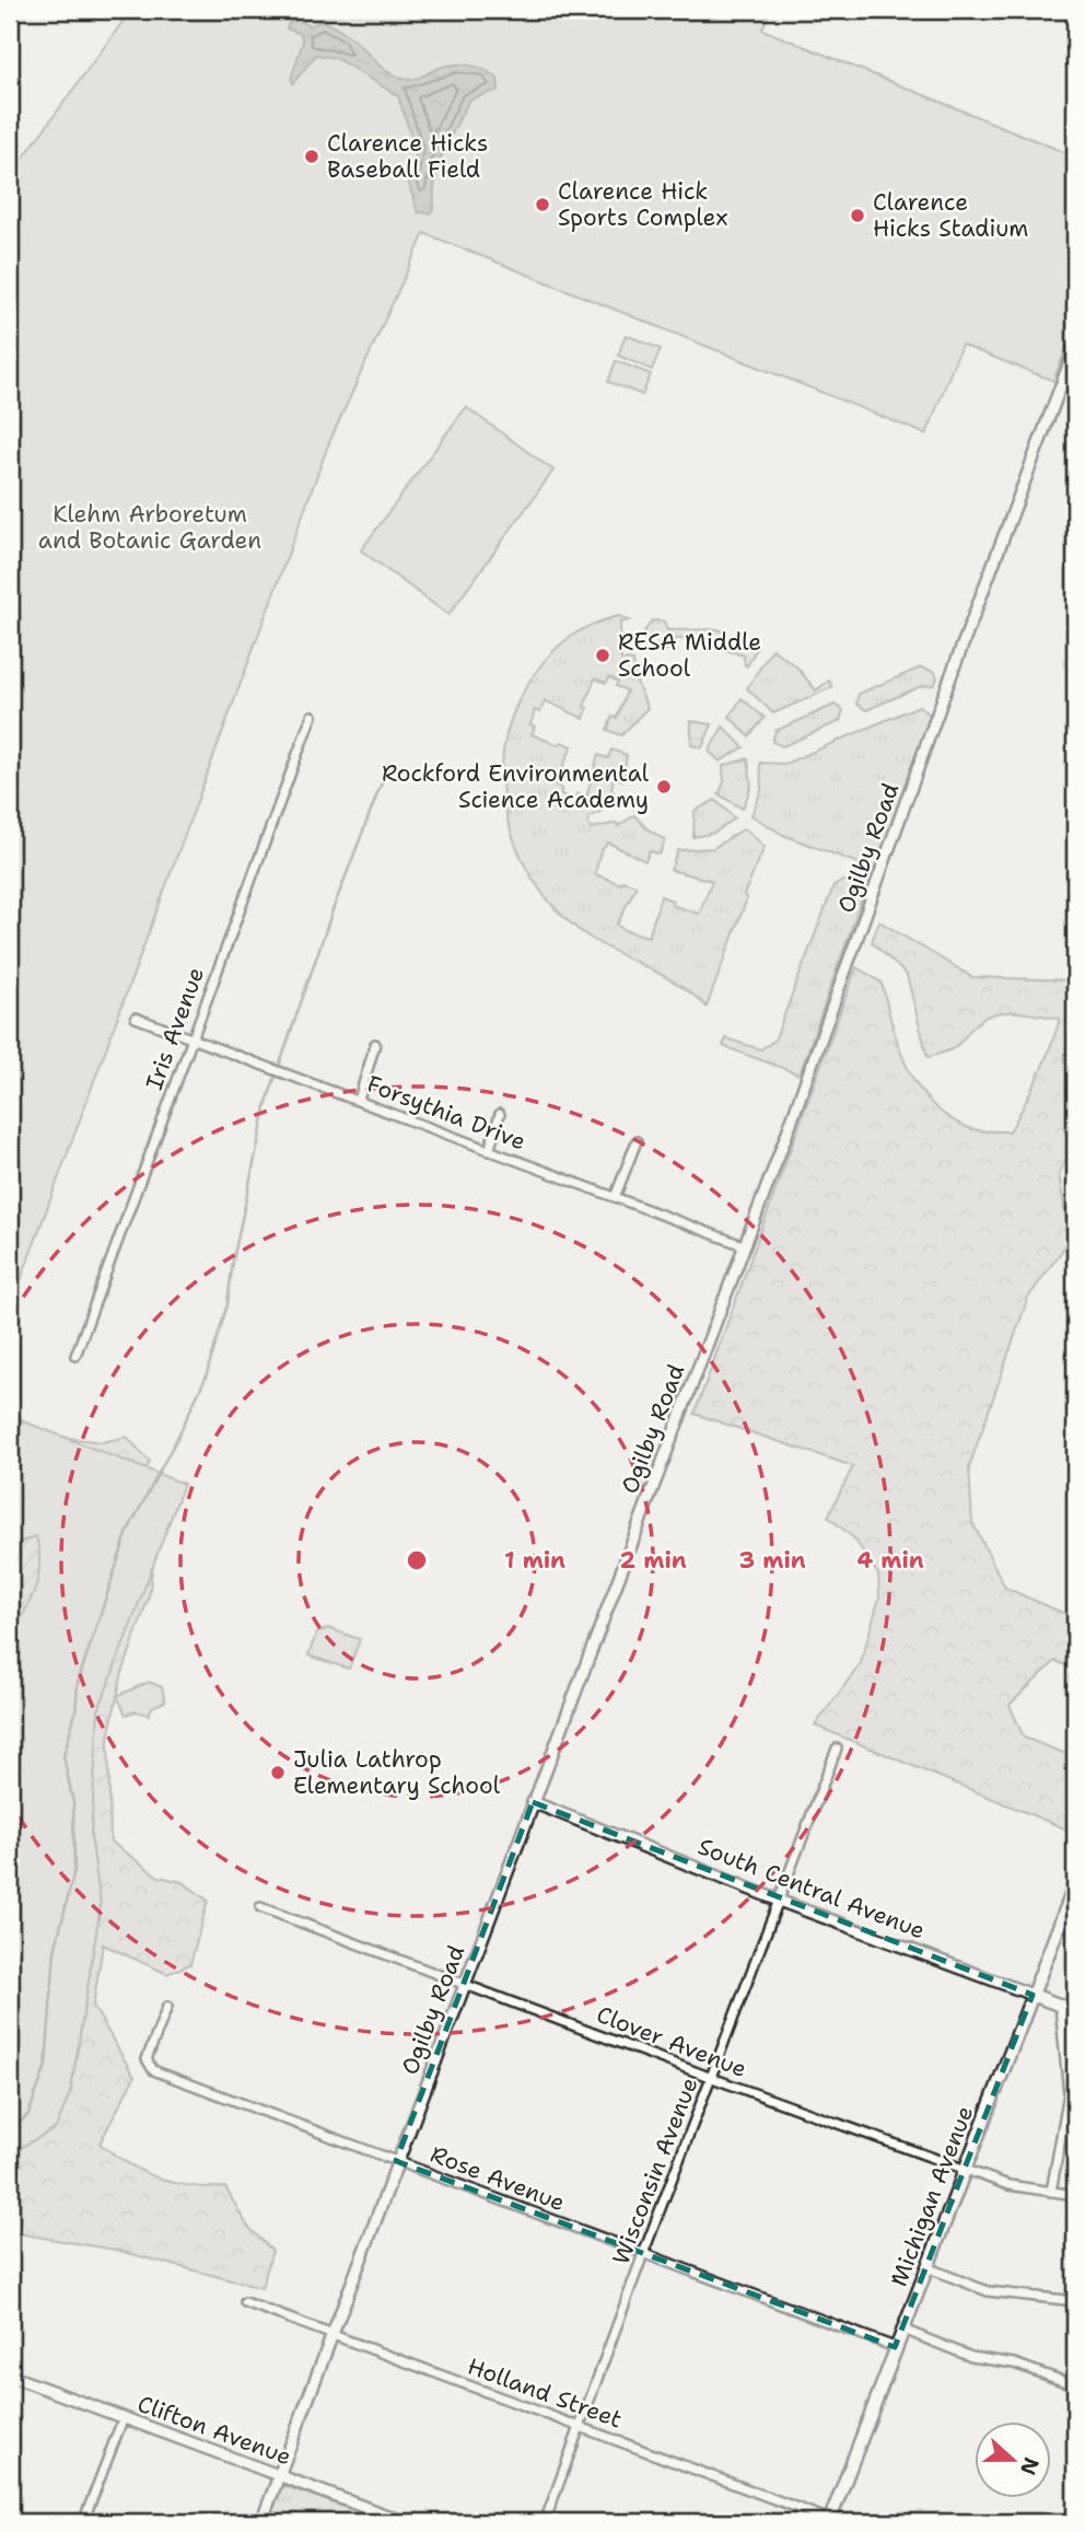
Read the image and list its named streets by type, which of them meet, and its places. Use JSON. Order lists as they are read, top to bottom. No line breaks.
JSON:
{"streets":{"main road":["South Central Avenue","Michigan Avenue"],"street":["Ogilby Road","Iris Avenue","Forsythia Drive","Clover Avenue","Wisconsin Avenue","Rose Avenue","Holland Street","Clifton Avenue"]},"crossings":[["Ogilby Road","Forsythia Drive"],["Ogilby Road","South Central Avenue"],["Ogilby Road","Clover Avenue"],["Ogilby Road","Rose Avenue"],["Ogilby Road","Holland Street"],["Ogilby Road","Clifton Avenue"],["Iris Avenue","Forsythia Drive"],["South Central Avenue","Wisconsin Avenue"],["South Central Avenue","Michigan Avenue"],["Clover Avenue","Wisconsin Avenue"],["Clover Avenue","Michigan Avenue"],["Wisconsin Avenue","Rose Avenue"],["Wisconsin Avenue","Holland Street"],["Rose Avenue","Michigan Avenue"],["Michigan Avenue","Holland Street"]],"parks":["Klehm Arboretum and Botanic Garden"],"places":["Clarence Hicks Baseball Field","Clarence Hick Sports Complex","Clarence Hicks Stadium","RESA Middle School","Rockford Environmental Science Academy","Julia Lathrop Elementary School"],"north":"right","rings":["1 min","2 min","3 min","4 min"]}
